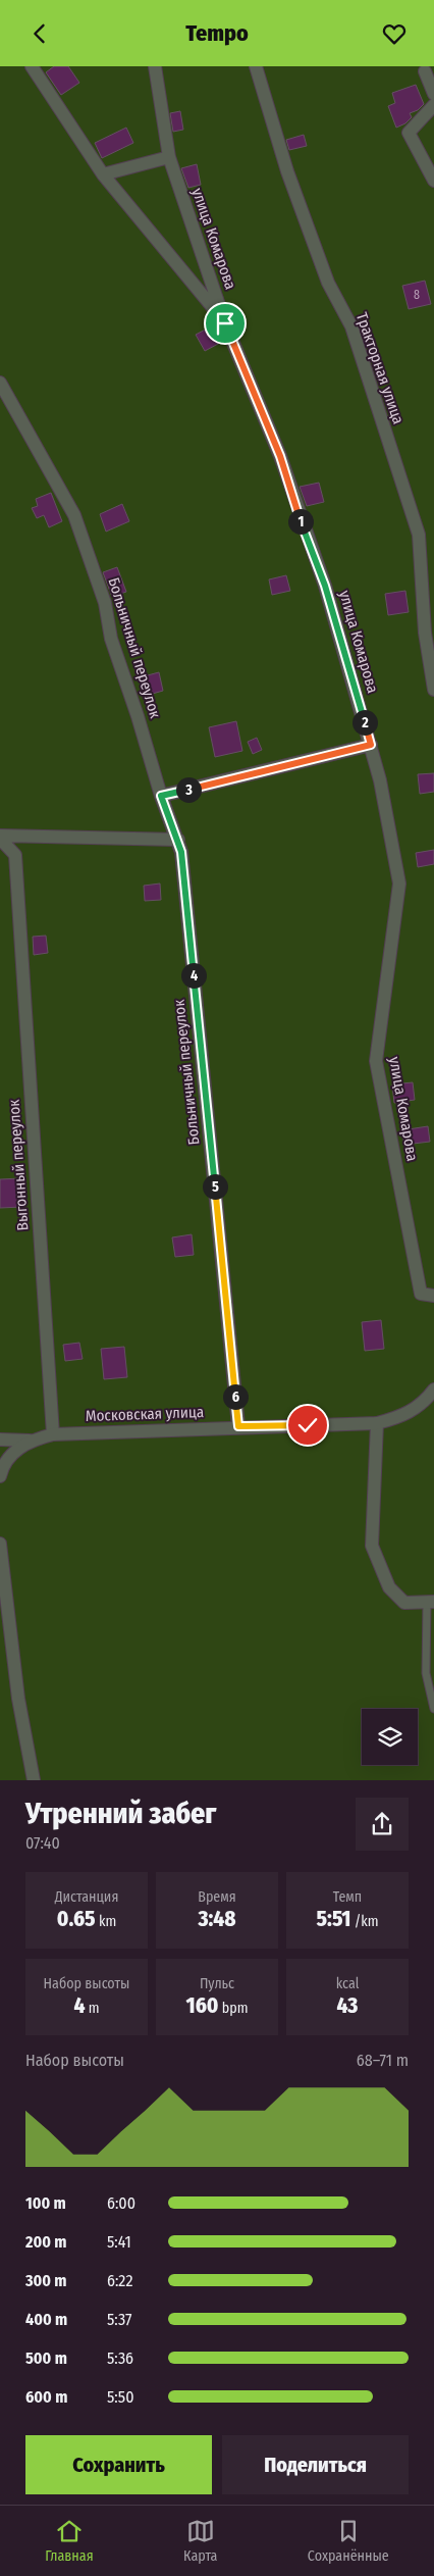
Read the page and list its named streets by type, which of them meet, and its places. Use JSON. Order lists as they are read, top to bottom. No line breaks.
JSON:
{"streets":{"street":["улица Комарова","Тракторная улица","Больничный переулок","Выгонный переулок","Московская улица"]},"crossings":[["Больничный переулок","Московская улица"],["Выгонный переулок","Московская улица"]],"house_numbers":["8"],"page":{"header":"Tempo","pins":["1","2","3","4","5","6"],"heading":["Утренний забег","07:40"],"stats":[["Дистанция","0.65 km"],["Время","3:48"],["Темп","5:51 /km"],["Набор высоты","4 m"],["Пульс","160 bpm"],["kcal","43"]],"chart":["Набор высоты","68–71 m"],"list":[{"name":"100 m","note":"6:00"},{"name":"200 m","note":"5:41"},{"name":"300 m","note":"6:22"},{"name":"400 m","note":"5:37"},{"name":"500 m","note":"5:36"},{"name":"600 m","note":"5:50"}],"buttons":["Сохранить","Поделиться"],"tabs":["Главная","Карта","Сохранённые"]}}
